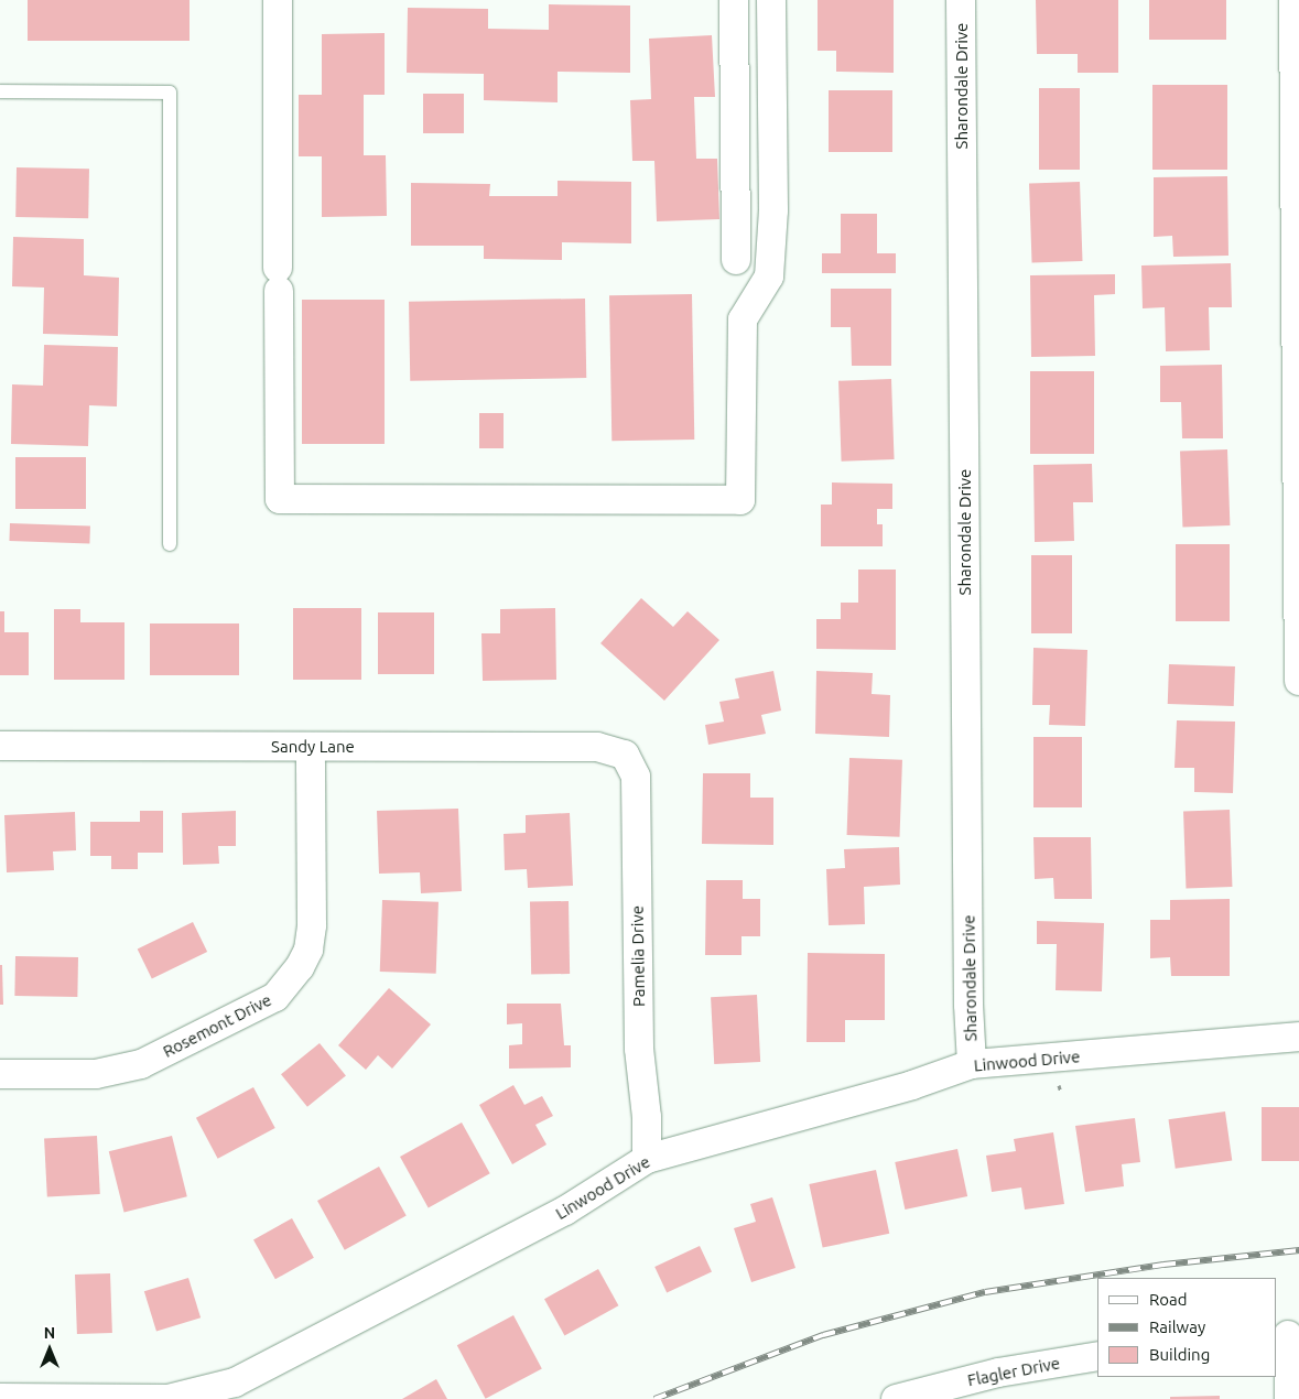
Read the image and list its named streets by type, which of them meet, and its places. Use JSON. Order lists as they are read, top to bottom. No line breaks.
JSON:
{"streets":{"street":["Sharondale Drive","Sandy Lane","Pamelia Drive","Rosemont Drive","Linwood Drive","Flagler Drive"]},"crossings":[["Sharondale Drive","Linwood Drive"],["Sandy Lane","Pamelia Drive"],["Sandy Lane","Rosemont Drive"],["Pamelia Drive","Linwood Drive"]],"legend":["Road","Railway","Building"],"north":"top"}
